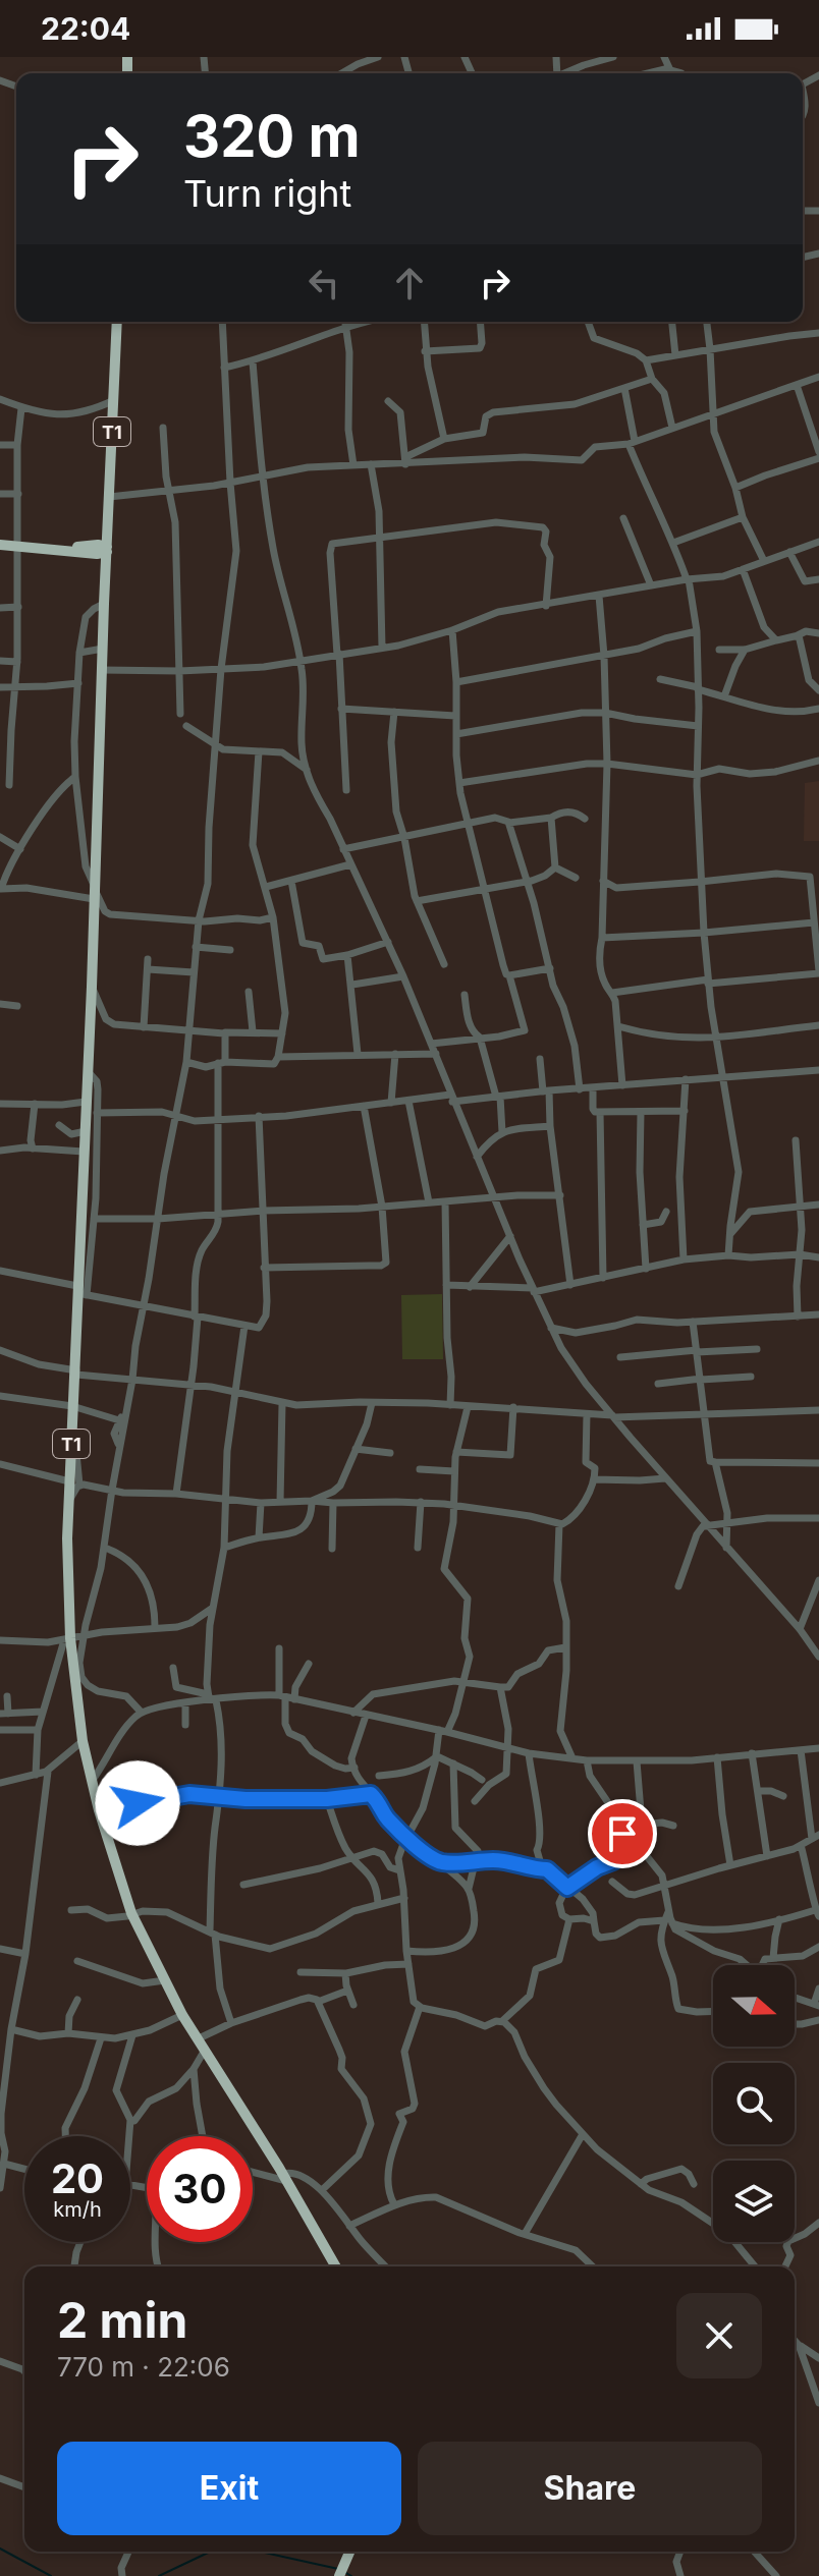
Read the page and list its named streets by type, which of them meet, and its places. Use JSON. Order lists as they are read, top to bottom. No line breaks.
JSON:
{"streets":{"highway":["T1"]},"north":"right","page":{"status":"22:04","turn":["320 m","Turn right"],"speed":"20 km/h","limit":"30","heading":["2 min","770 m · 22:06"],"buttons":["Exit","Share"]}}
